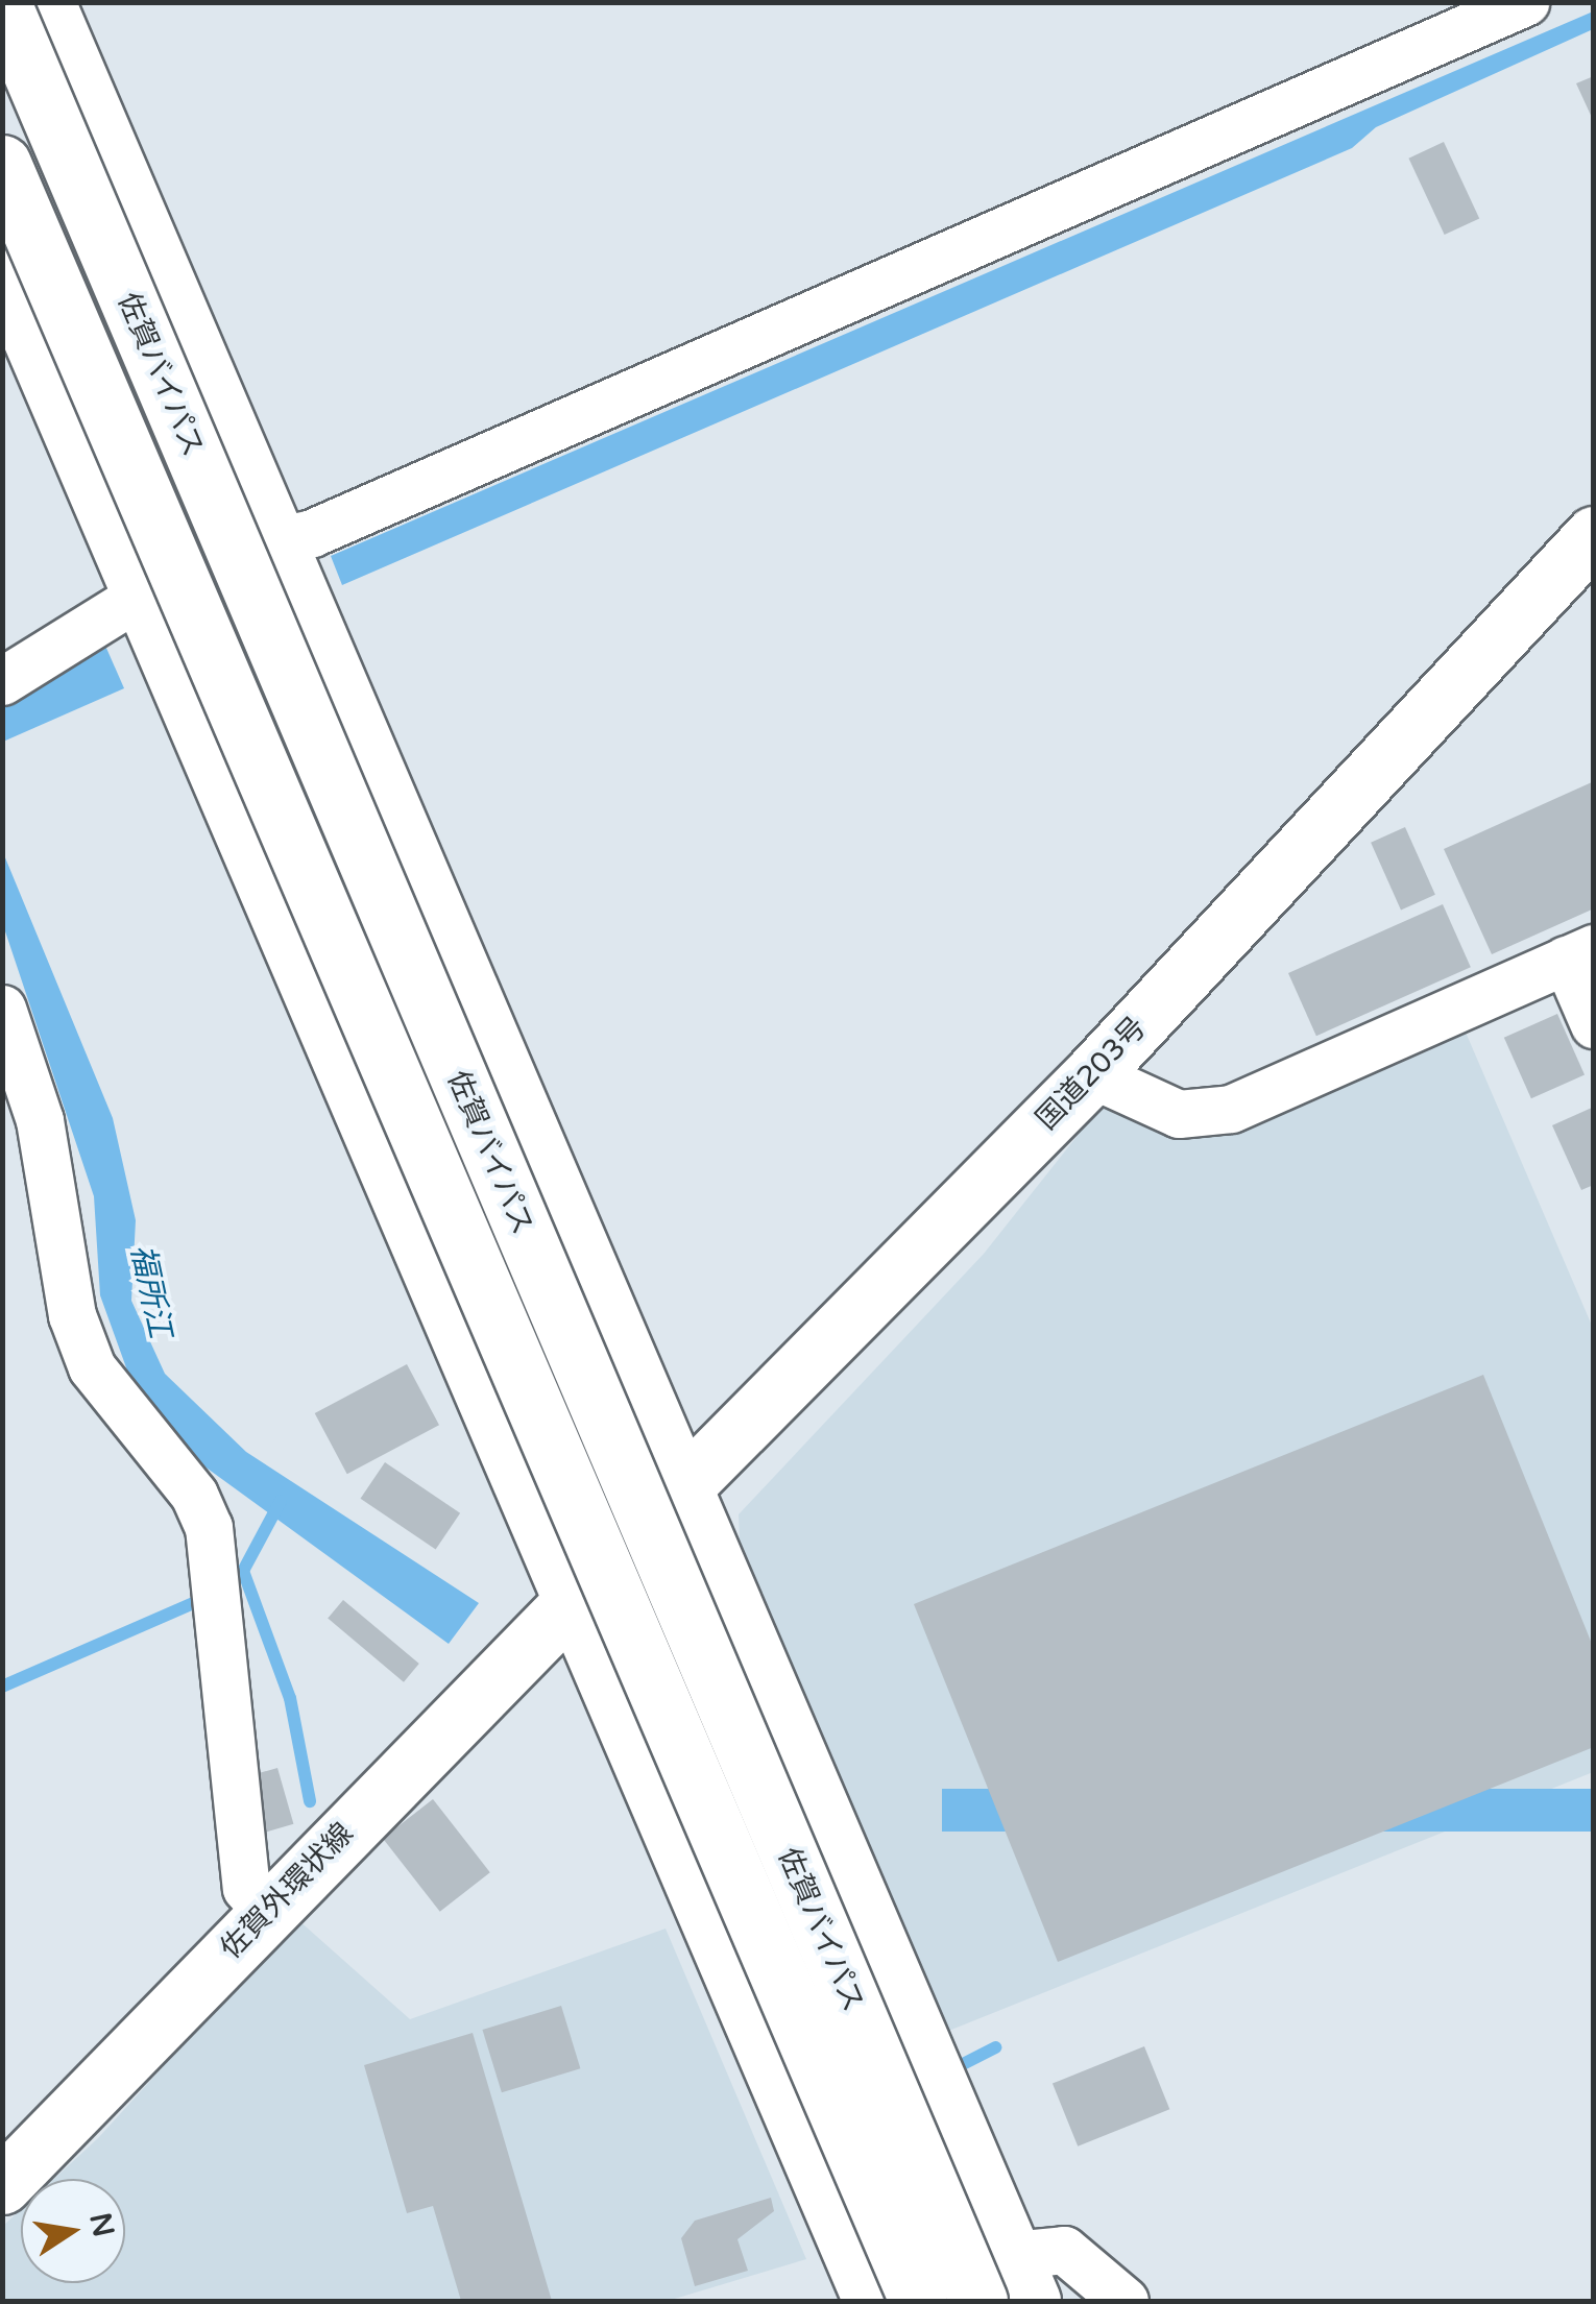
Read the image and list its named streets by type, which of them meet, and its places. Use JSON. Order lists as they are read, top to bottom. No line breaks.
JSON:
{"streets":{"main road":["佐賀バイパス","国道203号","佐賀外環状線"]},"crossings":[["国道203号","佐賀外環状線"]],"water":["福所江"],"north":"right"}
